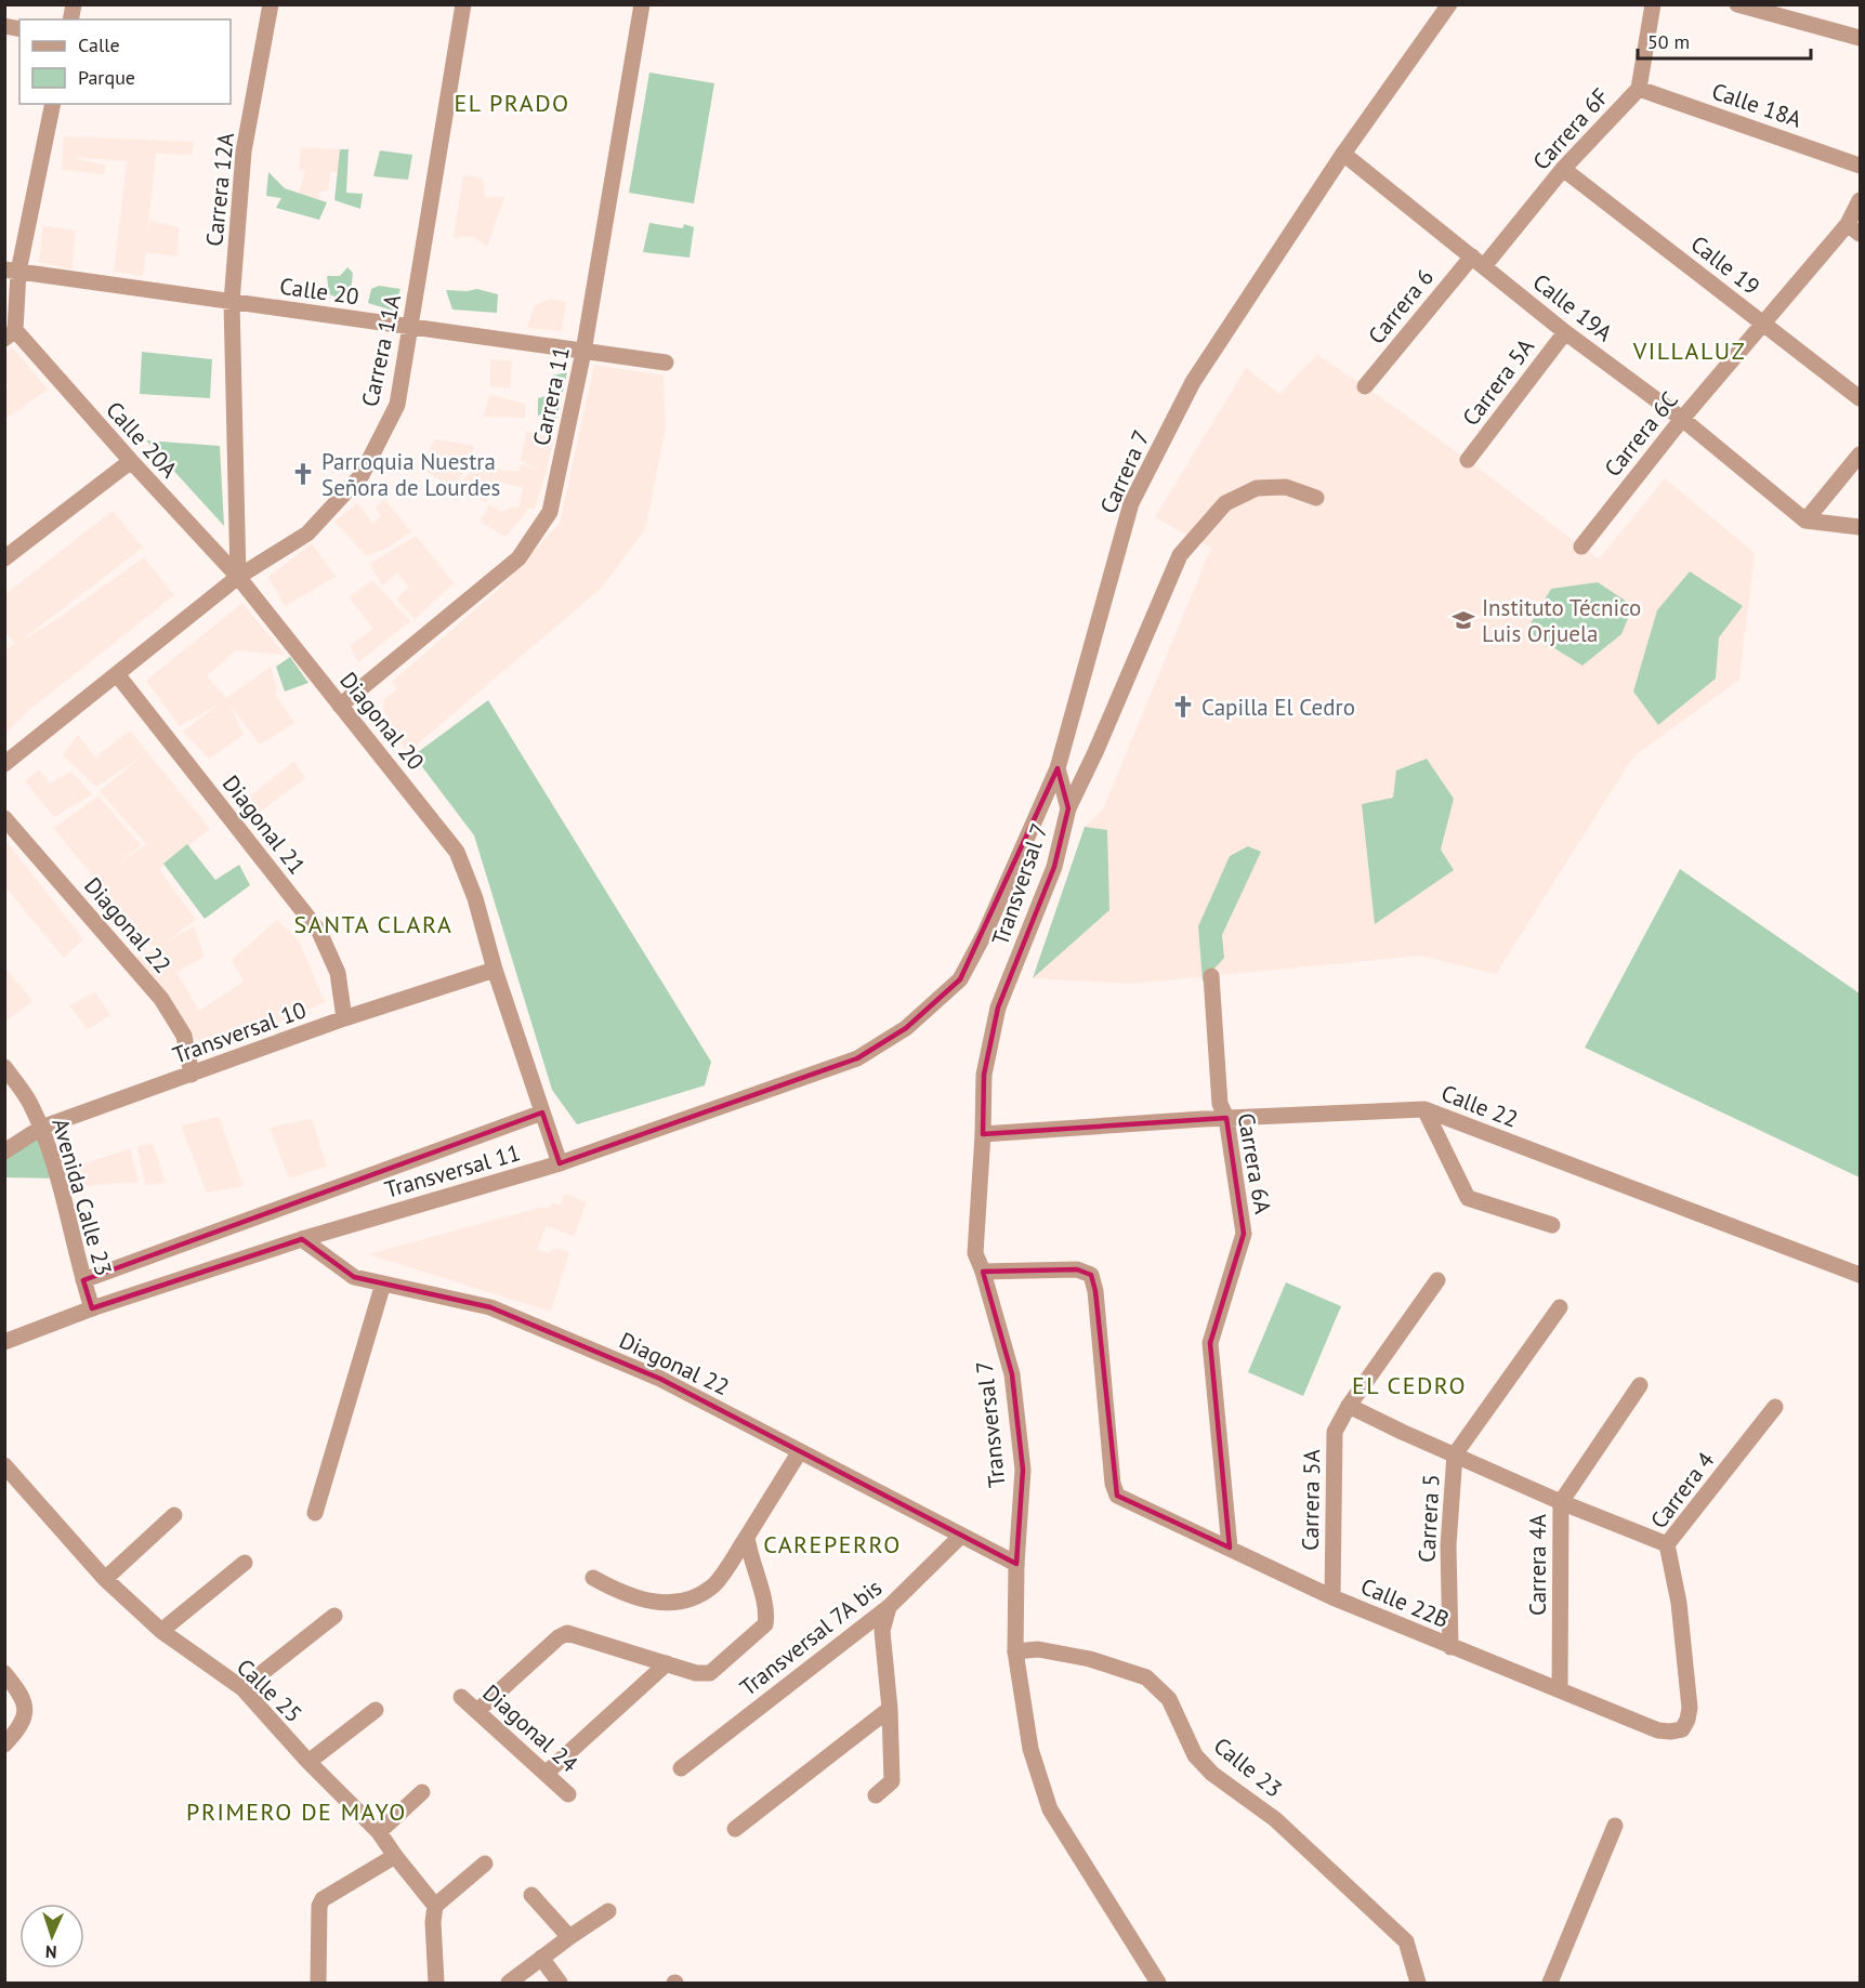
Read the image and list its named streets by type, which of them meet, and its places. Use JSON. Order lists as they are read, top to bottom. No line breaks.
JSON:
{"streets":{"street":["Calle 18A","Carrera 6F","Carrera 12A","Calle 19","Calle 20","Carrera 6","Calle 19A","Carrera 11A","Carrera 5A","Carrera 11","Carrera 6C","Calle 20A","Carrera 7","Diagonal 20","Diagonal 21","Transversal 7","Diagonal 22","Transversal 10","Calle 22","Carrera 6A","Transversal 11","Avenida Calle 23","Carrera 4","Carrera 5","Carrera 4A","Calle 22B","Transversal 7A bis","Calle 25","Diagonal 24","Calle 23"]},"crossings":[["Calle 18A","Carrera 6F"],["Carrera 6F","Calle 19"],["Carrera 6F","Carrera 6"],["Carrera 6F","Calle 19A"],["Carrera 12A","Calle 20"],["Calle 19","Carrera 6C"],["Calle 20","Carrera 11A"],["Calle 20","Carrera 11"],["Carrera 6","Calle 19A"],["Calle 19A","Carrera 5A"],["Calle 19A","Carrera 6C"],["Calle 19A","Carrera 7"],["Carrera 11A","Calle 20A"],["Carrera 11A","Diagonal 20"],["Carrera 11A","Diagonal 21"],["Carrera 5A","Calle 22B"],["Carrera 11","Diagonal 20"],["Calle 20A","Diagonal 20"],["Carrera 7","Transversal 7"],["Carrera 7","Transversal 11"],["Diagonal 20","Transversal 10"],["Diagonal 20","Transversal 11"],["Diagonal 21","Transversal 10"],["Transversal 7","Diagonal 22"],["Transversal 7","Calle 22"],["Transversal 7","Calle 22B"],["Transversal 7","Calle 23"],["Diagonal 22","Transversal 10"],["Diagonal 22","Transversal 11"],["Diagonal 22","Transversal 7A bis"],["Transversal 10","Avenida Calle 23"],["Calle 22","Carrera 6A"],["Carrera 6A","Calle 22B"],["Transversal 11","Avenida Calle 23"],["Carrera 4","Calle 22B"],["Carrera 5","Calle 22B"],["Carrera 4A","Calle 22B"]],"districts":["EL PRADO","VILLALUZ","SANTA CLARA","EL CEDRO","CAREPERRO","PRIMERO DE MAYO"],"places":{"church":["Parroquia Nuestra Señora de Lourdes","Capilla El Cedro"],"school or university":["Instituto Técnico Luis Orjuela"]},"legend":["Calle","Parque"],"scale_bar":"50 m","north":"bottom"}
